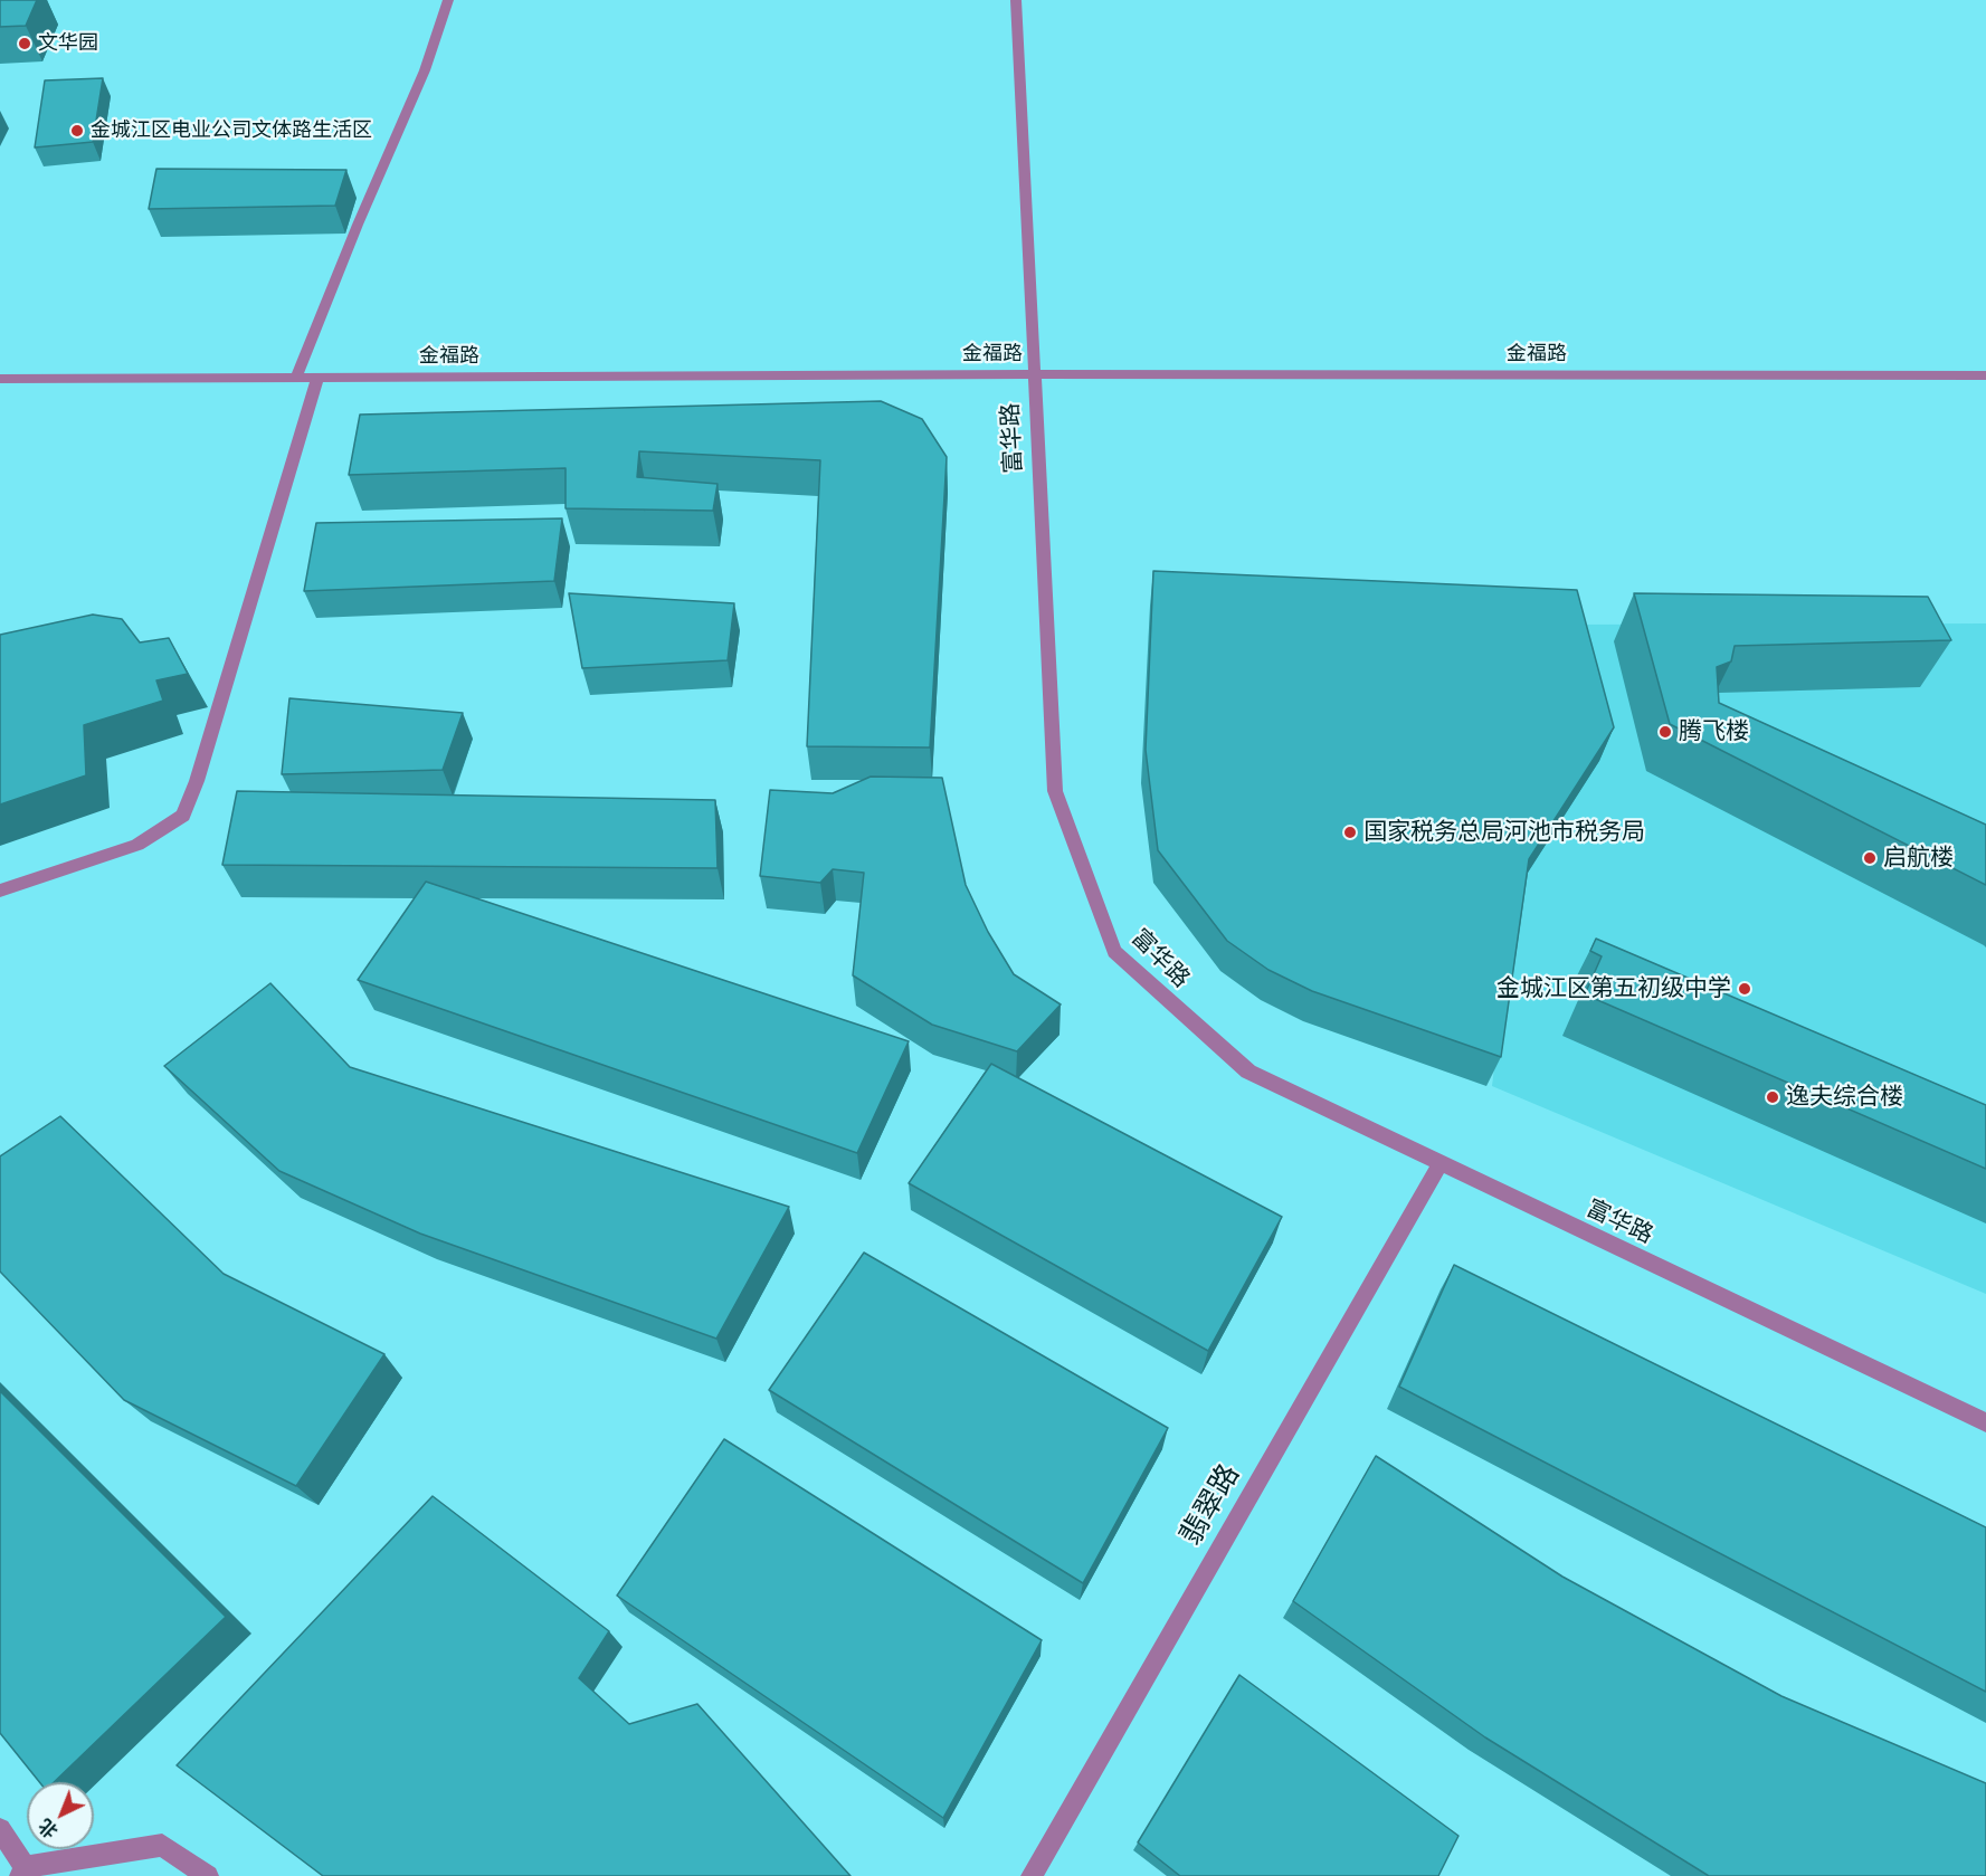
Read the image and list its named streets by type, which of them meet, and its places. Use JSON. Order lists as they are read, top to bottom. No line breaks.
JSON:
{"streets":{"street":["金福路","富华路","翡翠路"]},"crossings":[["金福路","富华路"],["富华路","翡翠路"]],"places":["文华园","金城江区电业公司文体路生活区","腾飞楼","国家税务总局河池市税务局","启航楼","金城江区第五初级中学","逸夫综合楼"],"north":"bottom left"}
